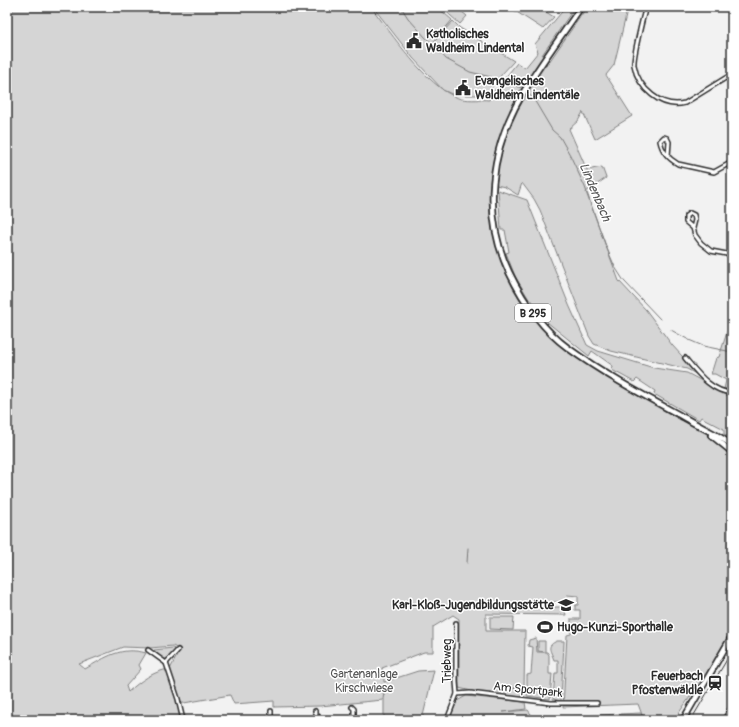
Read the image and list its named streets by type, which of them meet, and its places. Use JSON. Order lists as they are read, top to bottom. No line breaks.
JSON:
{"streets":{"main road":["B 295"],"street":["Triebweg","Am Sportpark"]},"crossings":[["Triebweg","Am Sportpark"]],"water":["Lindenbach"],"parks":["Gartenanlage Kirschwiese"],"places":{"public building":["Katholisches Waldheim Lindental","Evangelisches Waldheim Lindentäle"],"school or university":["Karl-Kloß-Jugendbildungsstätte"],"sports":["Hugo-Kunzi-Sporthalle"],"station":["Feuerbach Pfostenwäldle"]}}
